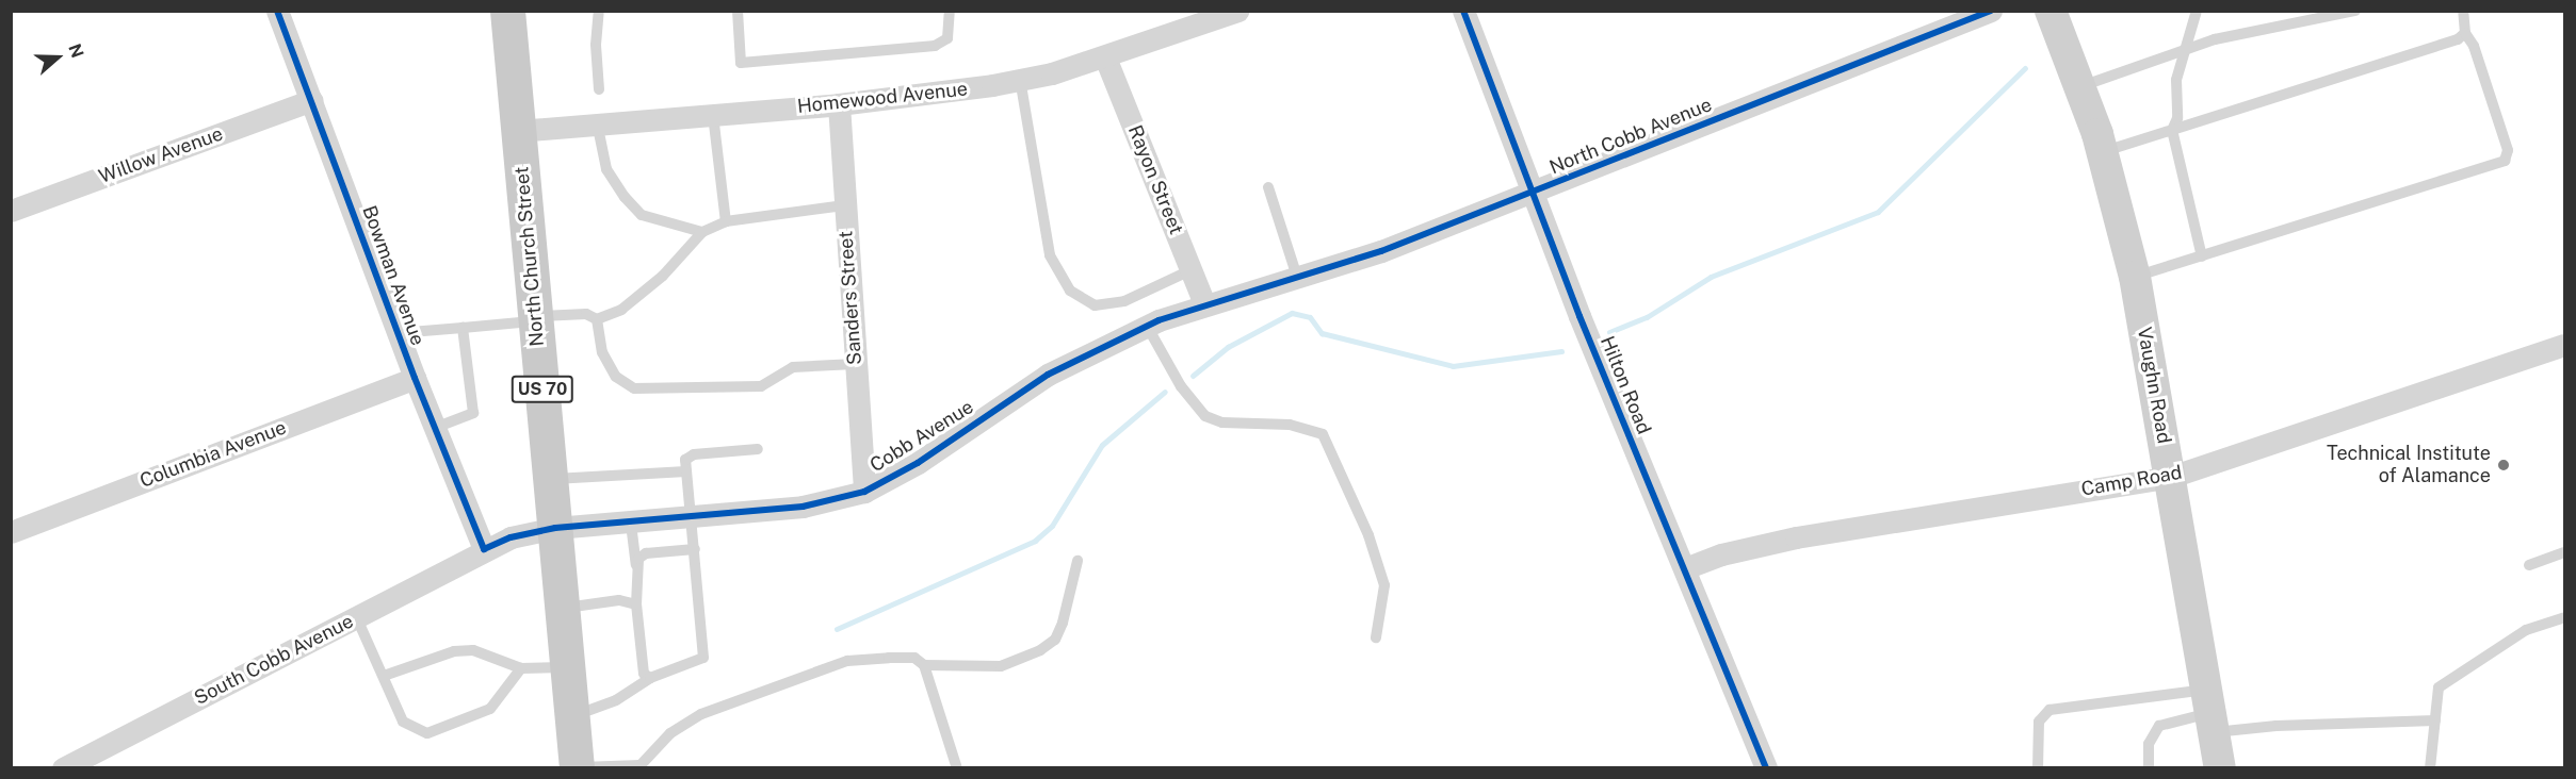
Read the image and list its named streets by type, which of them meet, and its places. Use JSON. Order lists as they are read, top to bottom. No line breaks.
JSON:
{"streets":{"main road":["North Church Street","US 70"],"street":["Homewood Avenue","North Cobb Avenue","Willow Avenue","Rayon Street","Bowman Avenue","Sanders Street","Hilton Road","Vaughn Road","Cobb Avenue","Columbia Avenue","Camp Road","South Cobb Avenue"]},"crossings":[["Homewood Avenue","Rayon Street"],["Homewood Avenue","North Church Street"],["Homewood Avenue","Sanders Street"],["North Cobb Avenue","Rayon Street"],["North Cobb Avenue","Hilton Road"],["North Cobb Avenue","Cobb Avenue"],["Willow Avenue","Bowman Avenue"],["Rayon Street","Cobb Avenue"],["North Church Street","Cobb Avenue"],["Bowman Avenue","Cobb Avenue"],["Bowman Avenue","Columbia Avenue"],["Bowman Avenue","South Cobb Avenue"],["Sanders Street","Cobb Avenue"],["Hilton Road","Camp Road"],["Vaughn Road","Camp Road"],["Cobb Avenue","South Cobb Avenue"]],"places":["Technical Institute of Alamance"],"north":"right"}
